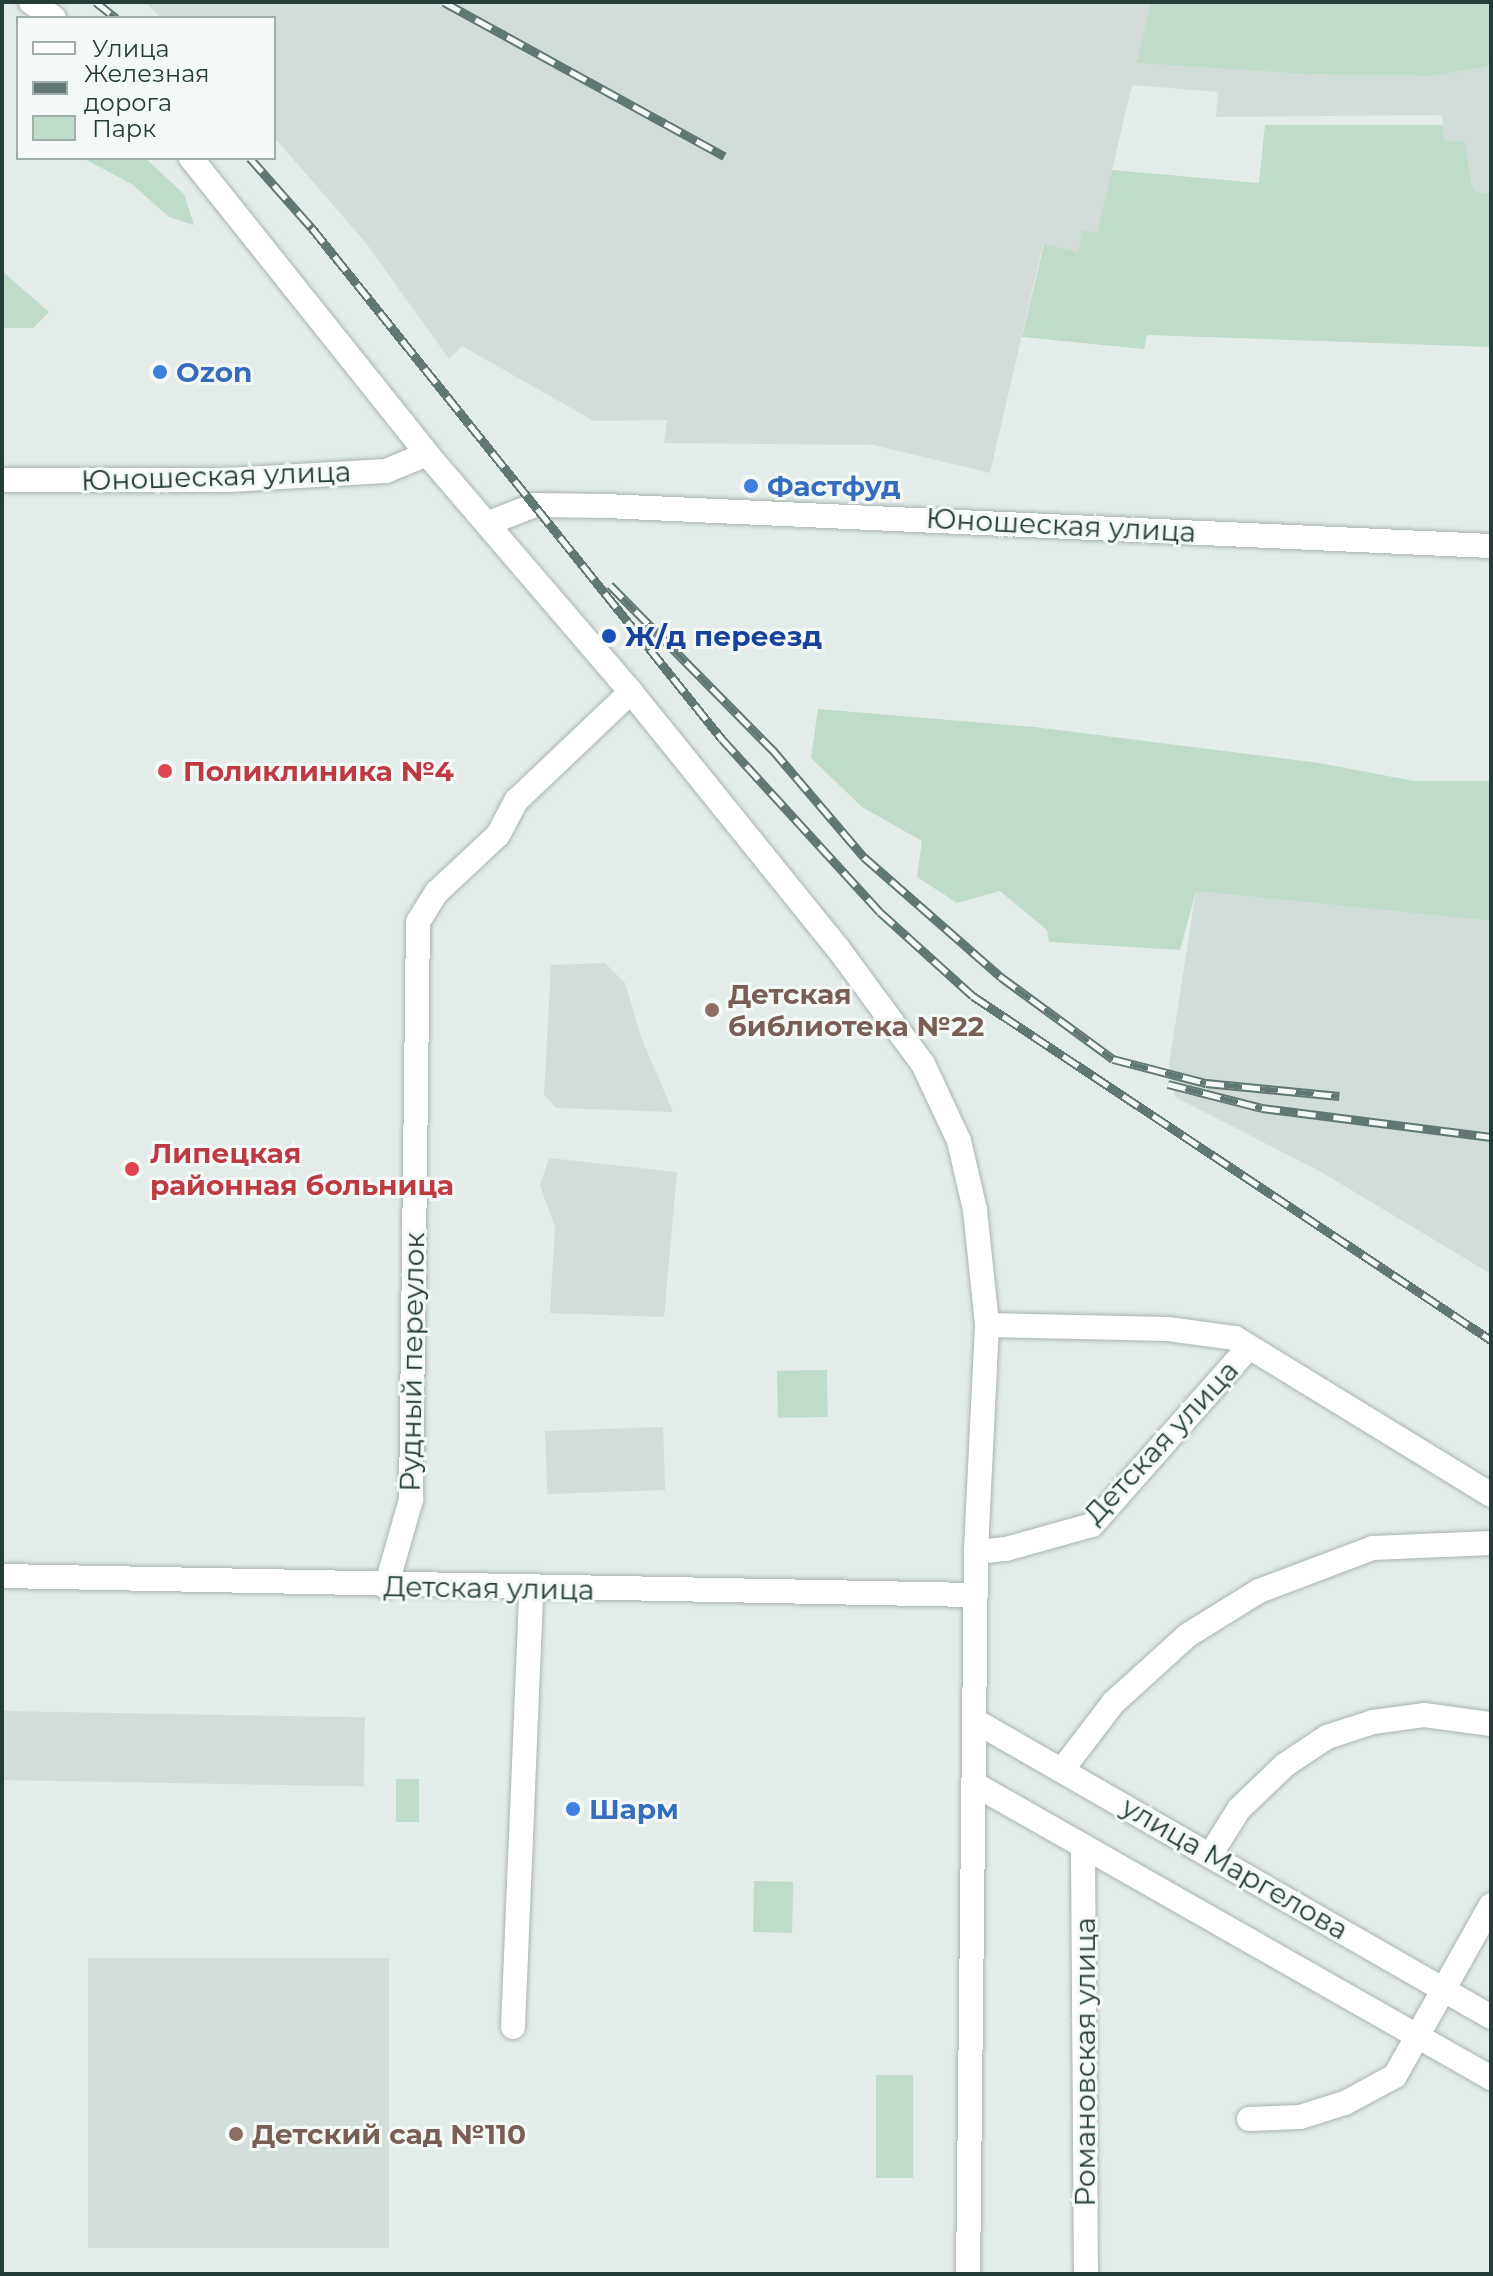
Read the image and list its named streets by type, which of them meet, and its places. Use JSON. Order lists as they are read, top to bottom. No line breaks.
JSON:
{"streets":{"street":["Юношеская улица","Рудный переулок","Детская улица","улица Маргелова","Романовская улица"]},"crossings":[["Рудный переулок","Детская улица"],["улица Маргелова","Романовская улица"]],"places":["Ozon","Фастфуд","Ж/д переезд","Поликлиника №4","Детская библиотека №22","Липецкая районная больница","Шарм","Детский сад №110"],"legend":["Улица","Железная дорога","Парк"]}
